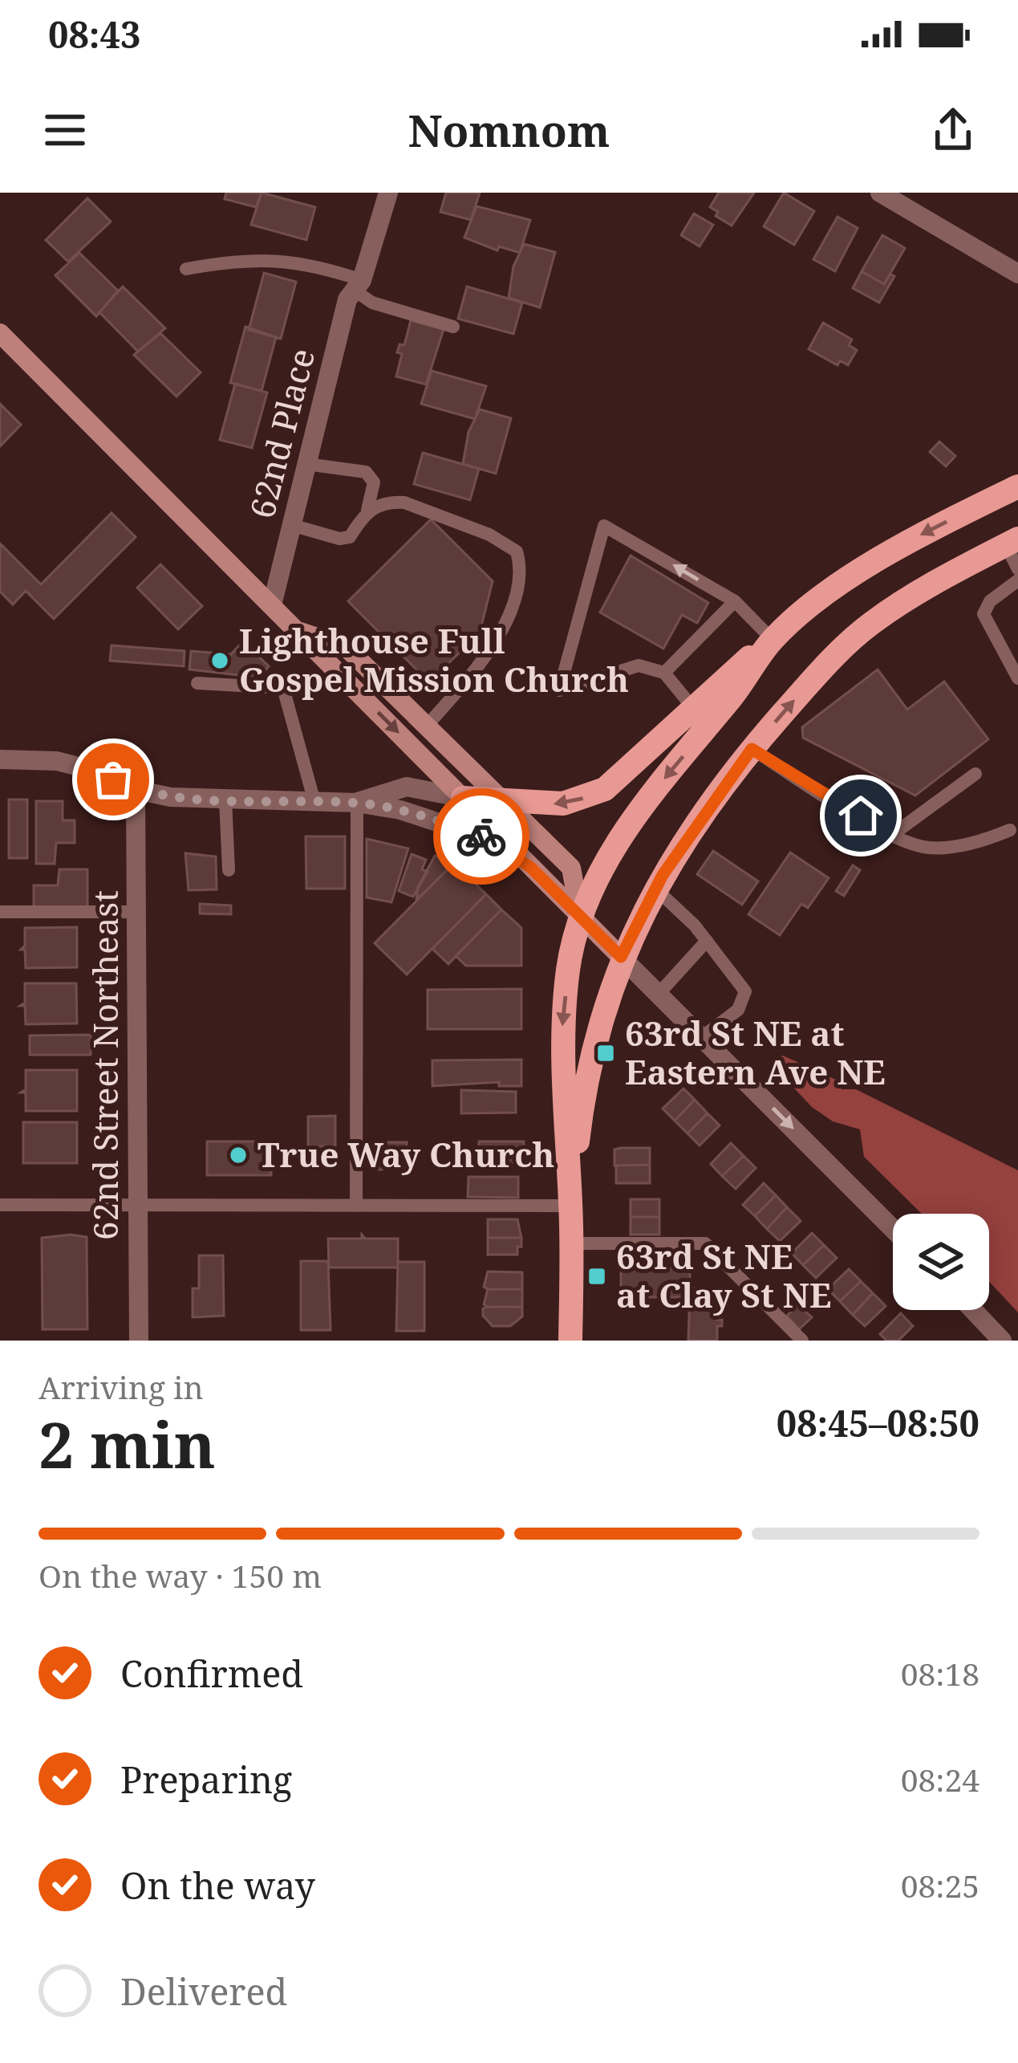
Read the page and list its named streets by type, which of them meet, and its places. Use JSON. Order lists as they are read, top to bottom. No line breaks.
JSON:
{"streets":{"street":["62nd Place","62nd Street Northeast"]},"places":{"other":["Lighthouse Full Gospel Mission Church","True Way Church"],"transit":["63rd St NE at Eastern Ave NE","63rd St NE at Clay St NE"]},"page":{"status":"08:43","header":"Nomnom","heading":["2 min","Arriving in","08:45–08:50"],"bar":"On the way · 150 m","list":[["Confirmed","08:18"],["Preparing","08:24"],["On the way","08:25"],"Delivered"]}}
